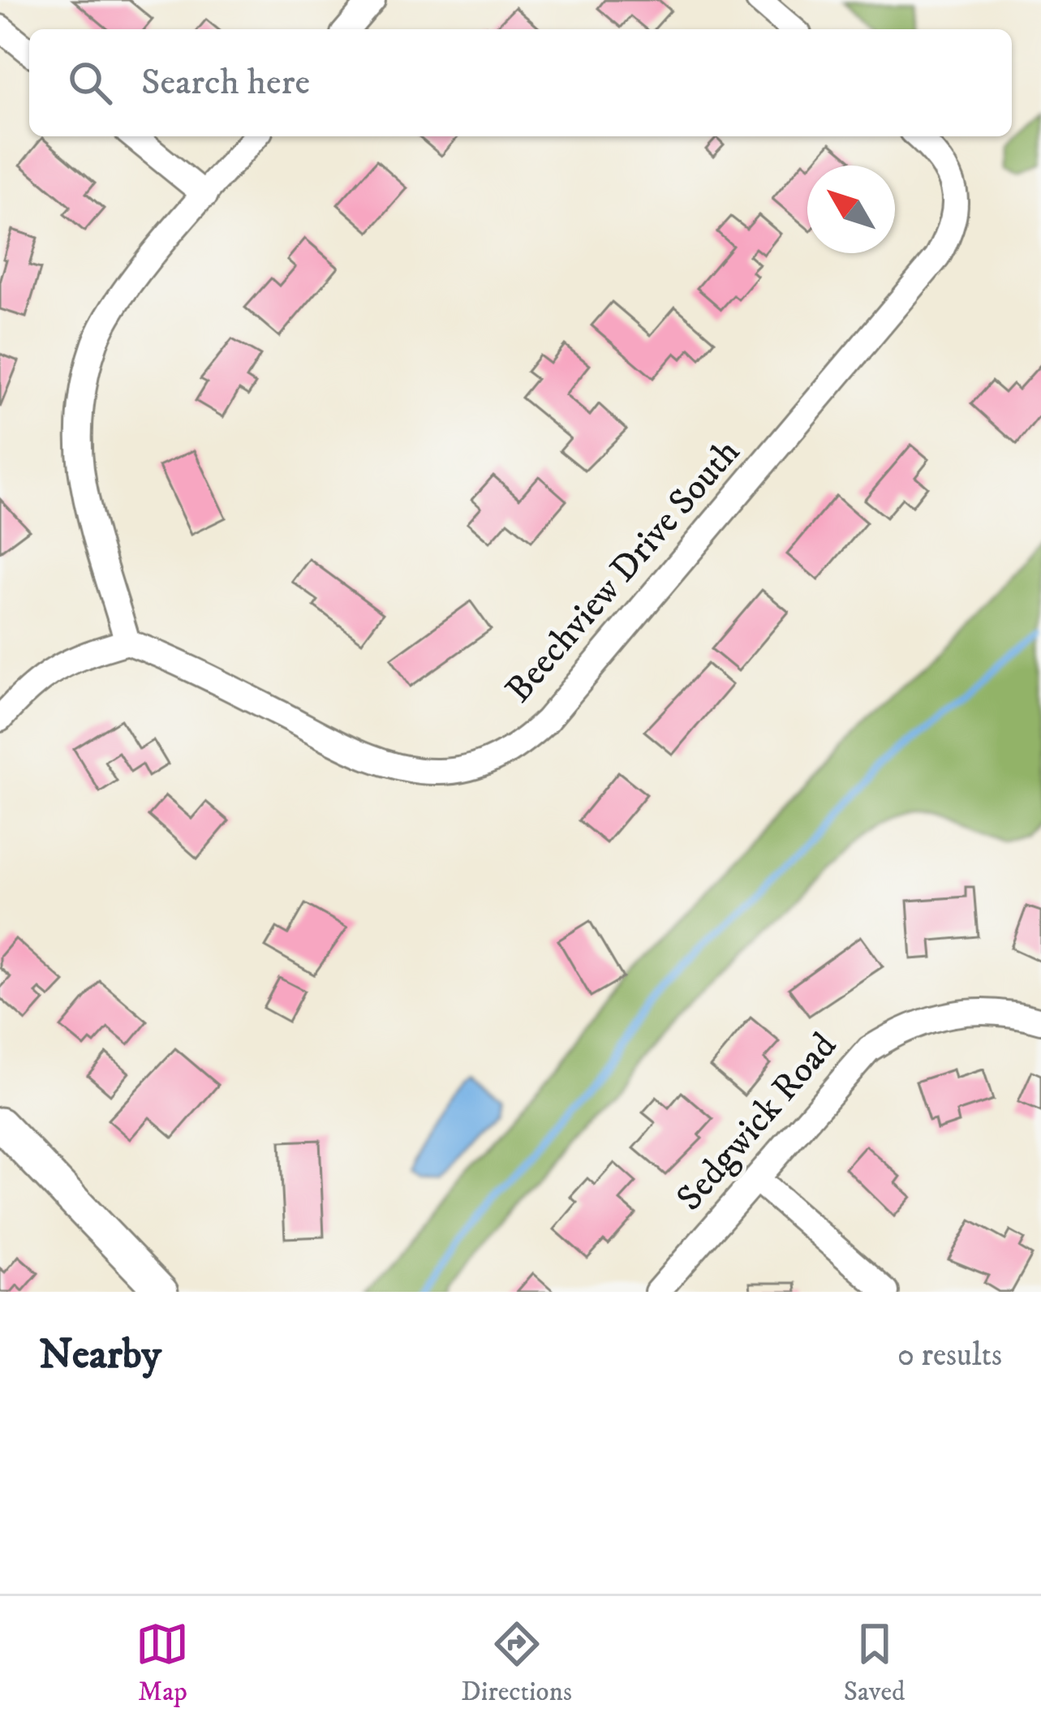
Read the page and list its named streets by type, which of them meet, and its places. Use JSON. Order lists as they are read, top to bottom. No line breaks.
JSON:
{"streets":{"street":["Beechview Drive South","Sedgwick Road"]},"north":"top left","page":{"search":"Search here","heading":["Nearby","0 results"],"nav":["Map","Directions","Saved"]}}
